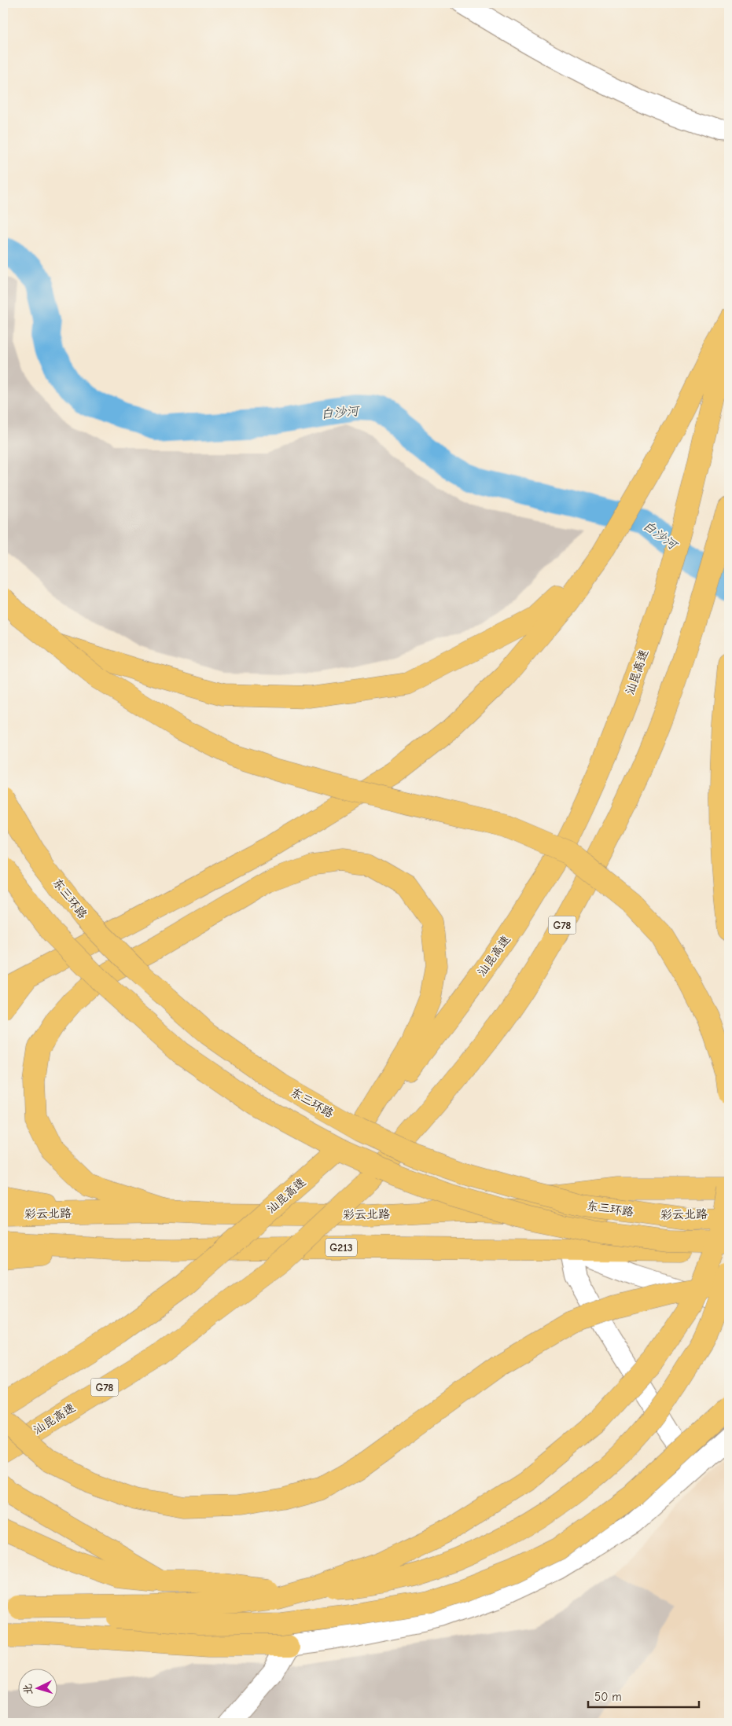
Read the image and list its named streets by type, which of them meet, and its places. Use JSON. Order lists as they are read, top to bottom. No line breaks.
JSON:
{"streets":{"highway":["汕昆高速","东三环路","G78","彩云北路","G213"]},"water":["白沙河"],"scale_bar":"50 m","north":"left"}
